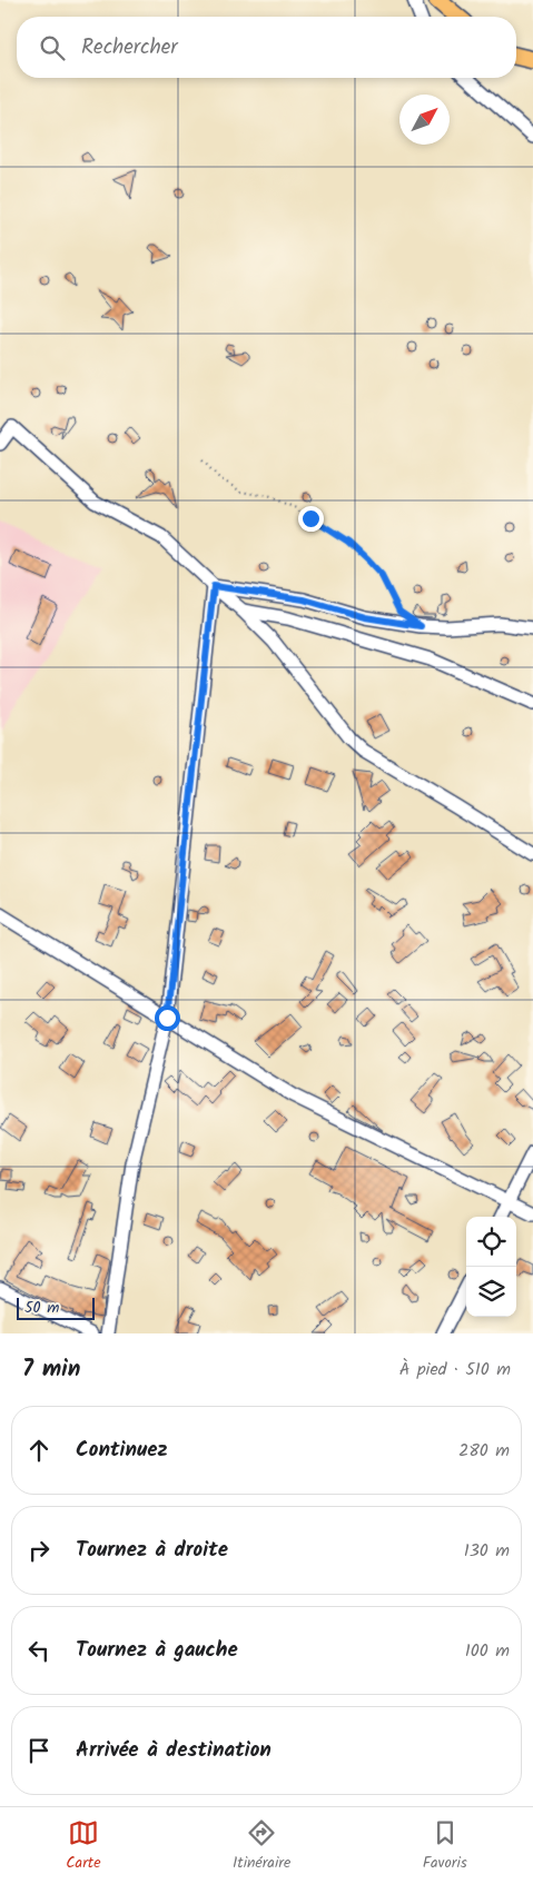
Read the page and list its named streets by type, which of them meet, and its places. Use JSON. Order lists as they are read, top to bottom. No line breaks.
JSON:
{"scale_bar":"50 m","north":"top right","page":{"search":"Rechercher","scale":"50 m","heading":["7 min","À pied · 510 m"],"list":[["Continuez","280 m"],["Tournez à droite","130 m"],["Tournez à gauche","100 m"],"Arrivée à destination"],"nav":["Carte","Itinéraire","Favoris"]}}
